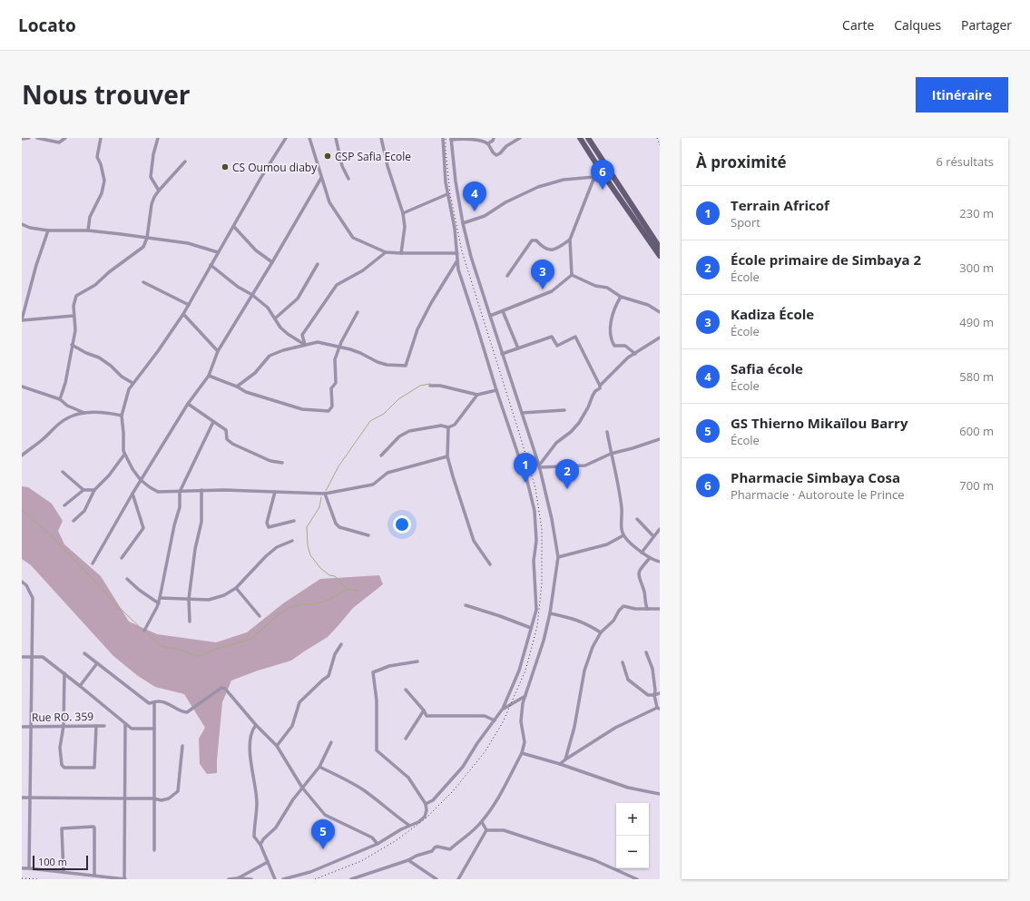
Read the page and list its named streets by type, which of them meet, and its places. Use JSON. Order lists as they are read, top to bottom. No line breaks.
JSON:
{"streets":{"street":["Rue RO. 359"]},"places":["CSP Safia Ecole","CS Oumou diaby"],"scale_bar":"100 m","page":{"header":"Locato","nav":["Carte","Calques","Partager"],"title":"Nous trouver","buttons":"Itinéraire","heading":["À proximité","6 résultats"],"pins":["6","4","3","1","2","5"],"list":[{"mark":"1","name":"Terrain Africof","note":"Sport","value":"230 m"},{"mark":"2","name":"École primaire de Simbaya 2","note":"École","value":"300 m"},{"mark":"3","name":"Kadiza École","note":"École","value":"490 m"},{"mark":"4","name":"Safia école","note":"École","value":"580 m"},{"mark":"5","name":"GS Thierno Mikaïlou Barry","note":"École","value":"600 m"},{"mark":"6","name":"Pharmacie Simbaya Cosa","note":"Pharmacie · Autoroute le Prince","value":"700 m"}],"map_buttons":["+","−"],"scale":"100 m"}}
